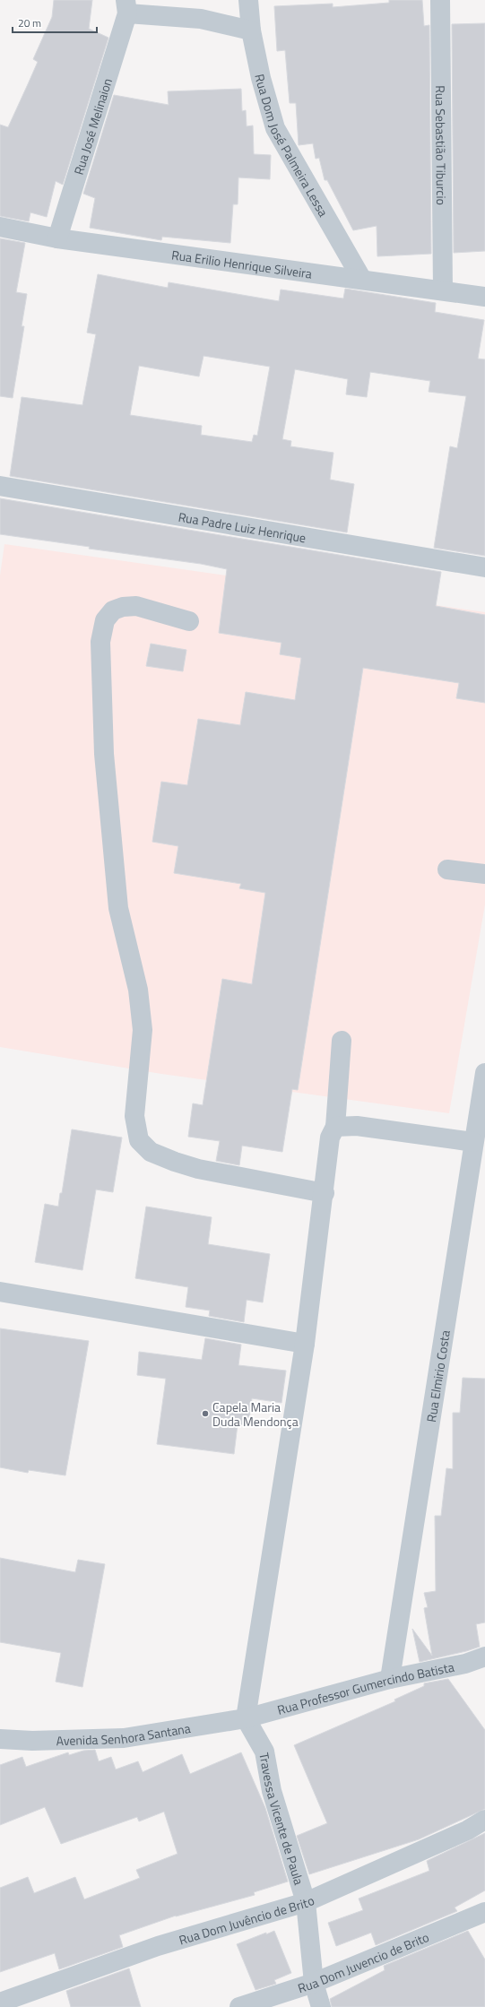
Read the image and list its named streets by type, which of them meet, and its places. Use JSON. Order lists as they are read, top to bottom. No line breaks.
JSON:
{"streets":{"street":["Rua José Melinaion","Rua Dom José Palmeira Lessa","Rua Sebastião Tiburcio","Rua Erilio Henrique Silveira","Rua Padre Luiz Henrique","Rua Elmirio Costa","Rua Professor Gumercindo Batista","Avenida Senhora Santana","Travessa Vicente de Paula","Rua Dom Juvêncio de Brito","Rua Dom Juvencio de Brito"]},"crossings":[["Rua José Melinaion","Rua Erilio Henrique Silveira"],["Rua Dom José Palmeira Lessa","Rua Erilio Henrique Silveira"],["Rua Sebastião Tiburcio","Rua Erilio Henrique Silveira"],["Rua Elmirio Costa","Rua Professor Gumercindo Batista"],["Rua Professor Gumercindo Batista","Avenida Senhora Santana"],["Rua Professor Gumercindo Batista","Travessa Vicente de Paula"],["Avenida Senhora Santana","Travessa Vicente de Paula"],["Travessa Vicente de Paula","Rua Dom Juvêncio de Brito"],["Travessa Vicente de Paula","Rua Dom Juvencio de Brito"]],"places":["Capela Maria Duda Mendonça"],"scale_bar":"20 m"}
